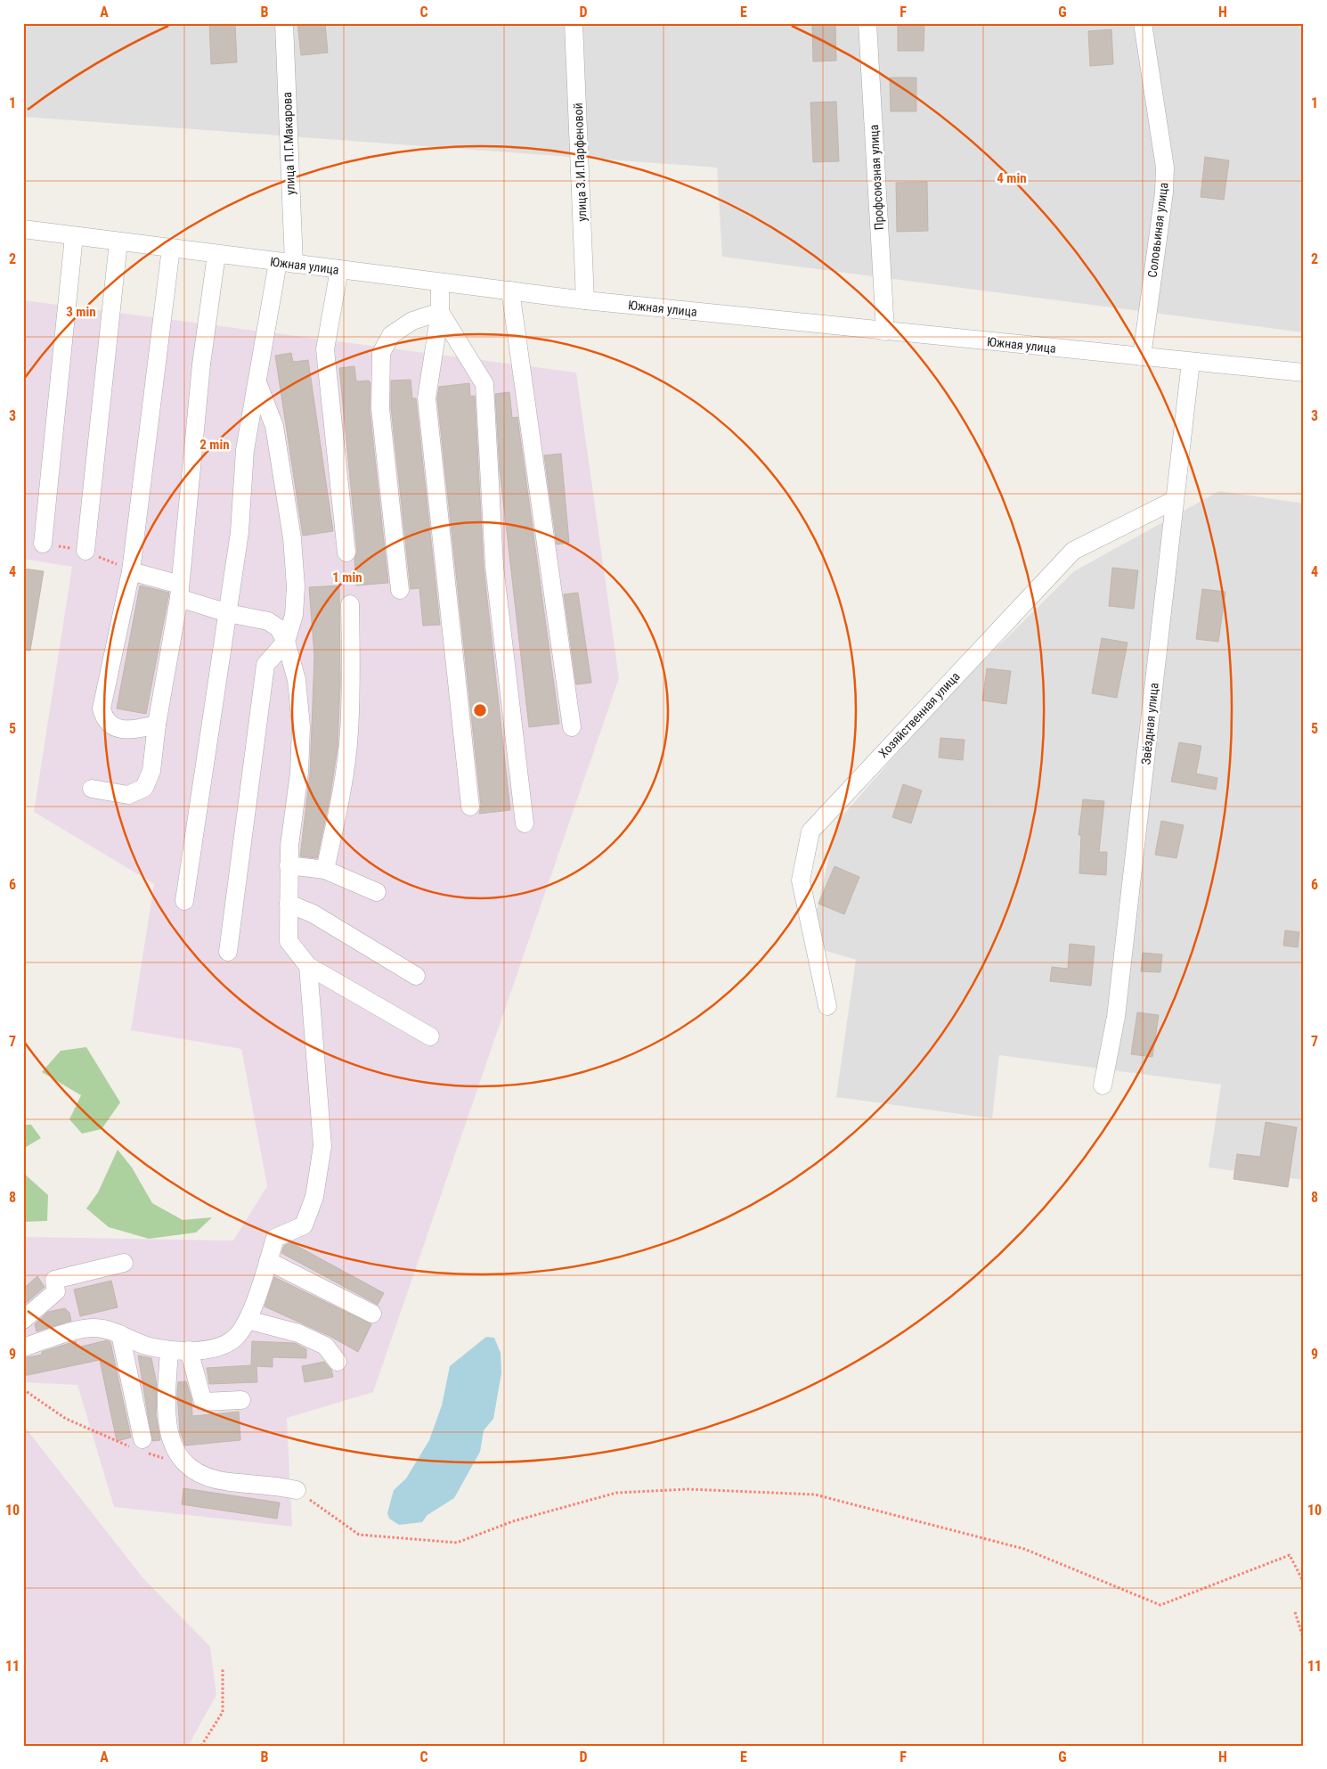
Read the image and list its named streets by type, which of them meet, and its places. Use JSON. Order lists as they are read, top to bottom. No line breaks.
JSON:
{"streets":{"street":["улица П.Г.Макарова","улица З.И.Парфеновой","Профсоюзная улица","Соловьиная улица","Южная улица","Хозяйственная улица","Звёздная улица"]},"crossings":[["улица П.Г.Макарова","Южная улица"],["улица З.И.Парфеновой","Южная улица"],["Профсоюзная улица","Южная улица"],["Соловьиная улица","Южная улица"],["Южная улица","Звёздная улица"],["Хозяйственная улица","Звёздная улица"]],"grid":{"columns":["A","B","C","D","E","F","G","H"],"rows":["1","2","3","4","5","6","7","8","9","10","11"]},"rings":["4 min","3 min","2 min","1 min"]}
